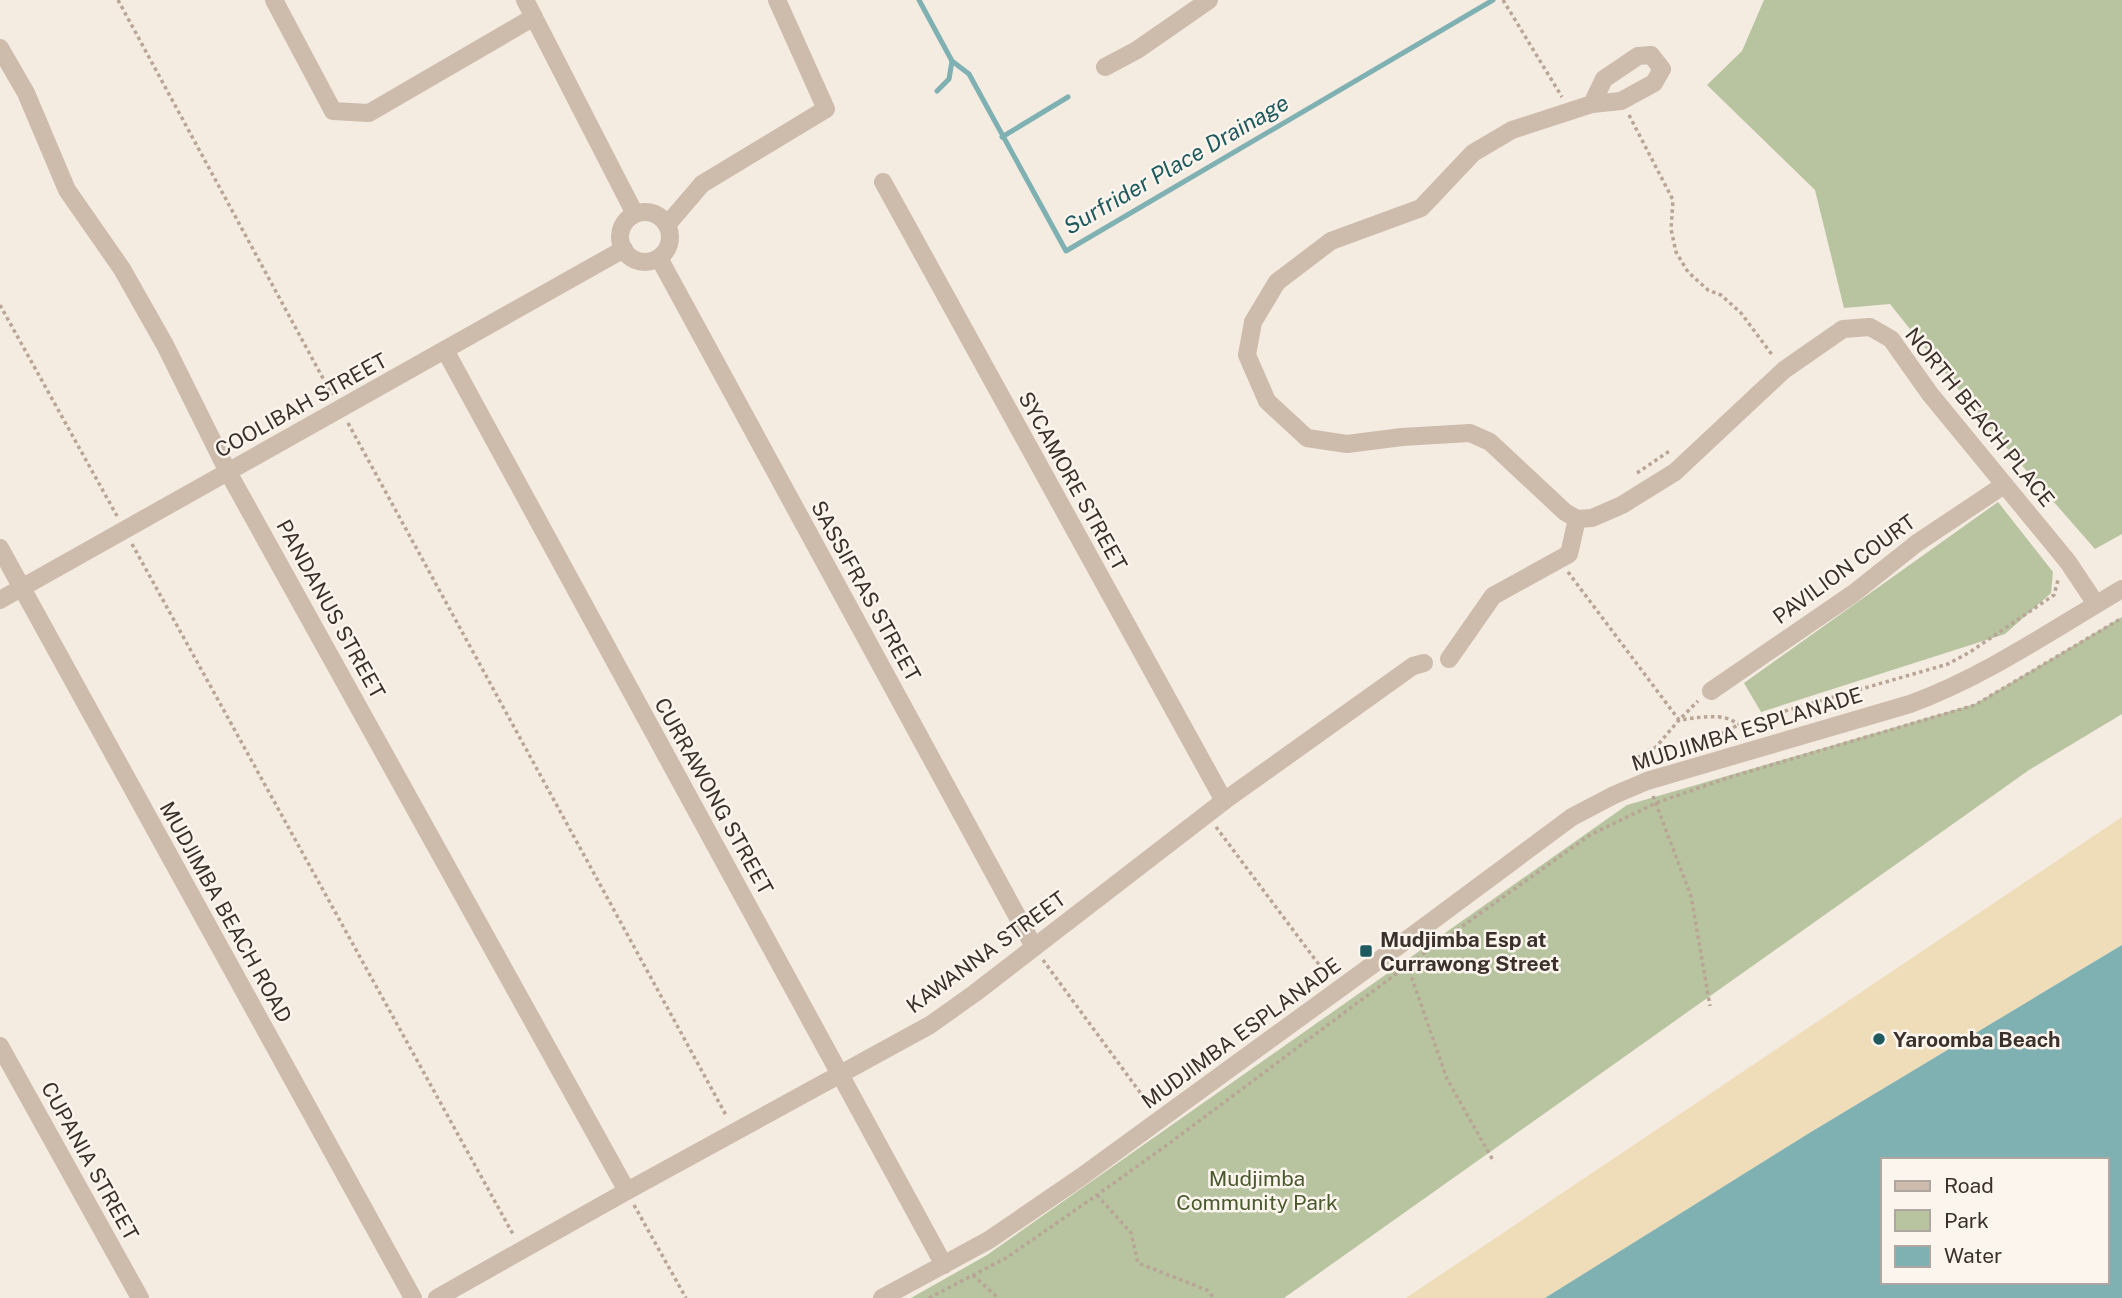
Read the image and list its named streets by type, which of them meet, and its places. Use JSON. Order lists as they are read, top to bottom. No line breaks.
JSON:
{"streets":{"street":["COOLIBAH STREET","NORTH BEACH PLACE","SYCAMORE STREET","PAVILION COURT","SASSIFRAS STREET","PANDANUS STREET","MUDJIMBA ESPLANADE","CURRAWONG STREET","MUDJIMBA BEACH ROAD","KAWANNA STREET","CUPANIA STREET"]},"crossings":[["COOLIBAH STREET","SASSIFRAS STREET"],["COOLIBAH STREET","PANDANUS STREET"],["COOLIBAH STREET","CURRAWONG STREET"],["COOLIBAH STREET","MUDJIMBA BEACH ROAD"],["NORTH BEACH PLACE","PAVILION COURT"],["NORTH BEACH PLACE","MUDJIMBA ESPLANADE"],["SYCAMORE STREET","KAWANNA STREET"],["SASSIFRAS STREET","KAWANNA STREET"],["PANDANUS STREET","KAWANNA STREET"],["MUDJIMBA ESPLANADE","CURRAWONG STREET"],["CURRAWONG STREET","KAWANNA STREET"]],"water":["Surfrider Place Drainage"],"parks":["Mudjimba Community Park"],"places":{"transit":["Mudjimba Esp at Currawong Street"],"other":["Yaroomba Beach"]},"legend":["Road","Park","Water"]}
